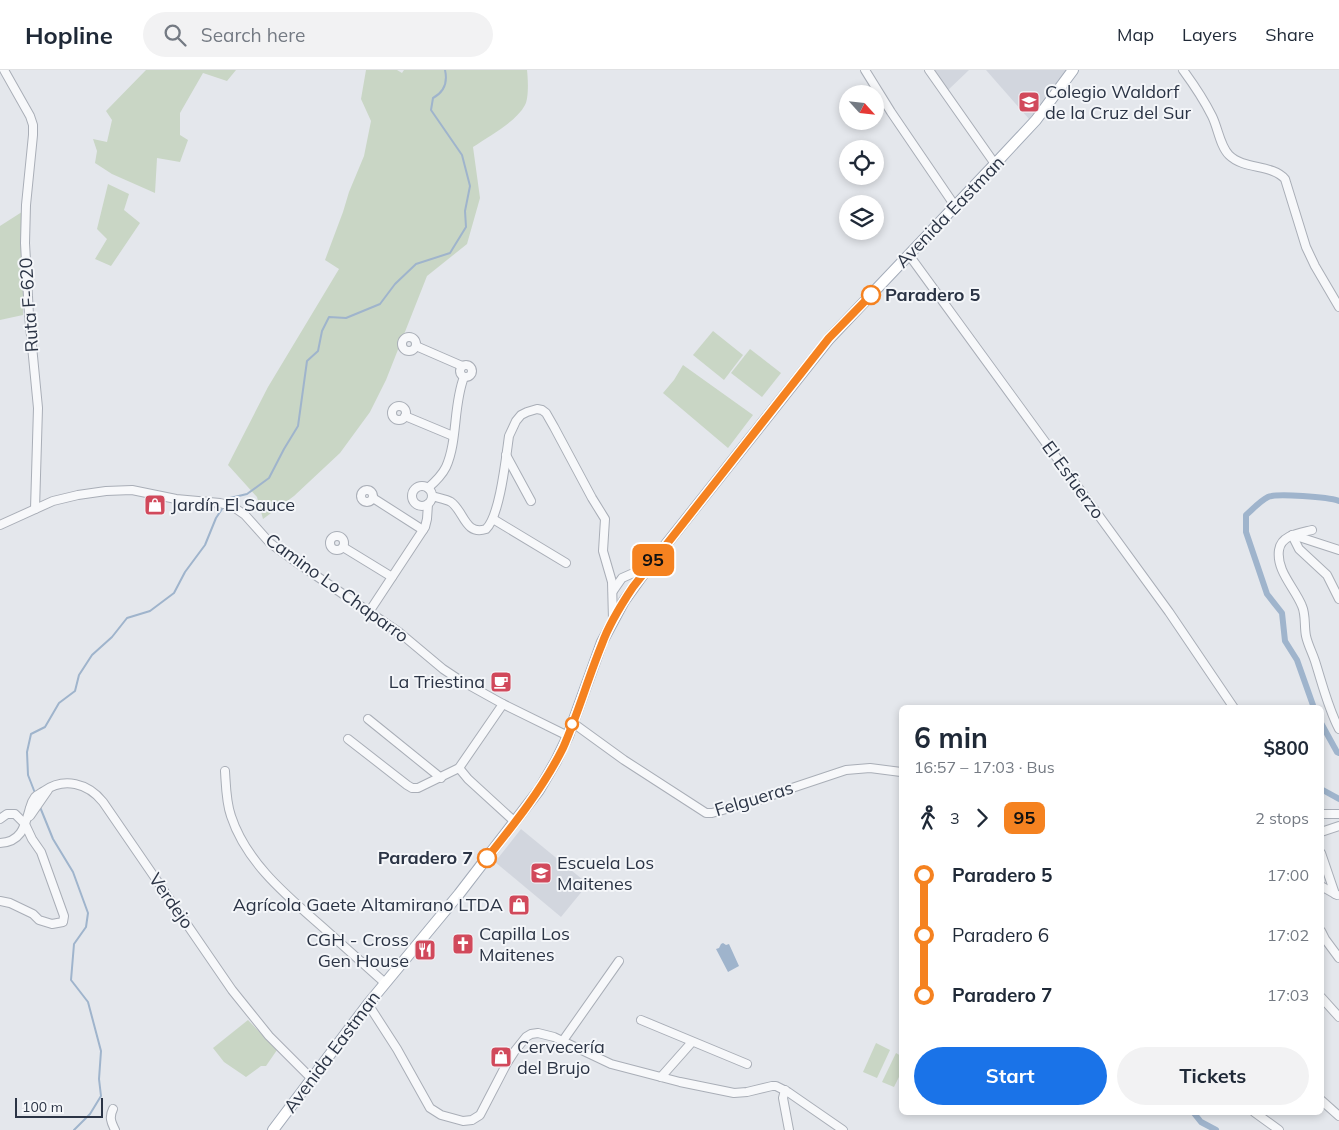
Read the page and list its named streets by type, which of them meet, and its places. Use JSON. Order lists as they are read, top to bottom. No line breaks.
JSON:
{"streets":{"main road":["Avenida Eastman"],"street":["Ruta F-620","El Esfuerzo","Camino Lo Chaparro","Felgueras","Verdejo"]},"crossings":[["Avenida Eastman","El Esfuerzo"],["Avenida Eastman","Camino Lo Chaparro"],["Avenida Eastman","Felgueras"],["Avenida Eastman","Verdejo"],["Ruta F-620","Camino Lo Chaparro"]],"places":{"school or university":["Colegio Waldorf de la Cruz del Sur","Escuela Los Maitenes"],"other":["Paradero 5","Paradero 7"],"shop":["Jardín El Sauce","Agrícola Gaete Altamirano LTDA","Cervecería del Brujo"],"cafe":["La Triestina"],"church":["Capilla Los Maitenes"],"restaurant":["CGH - Cross Gen House"]},"lines":["bus line 95"],"scale_bar":"100 m","north":"bottom right","page":{"header":"Hopline","search":"Search here","nav":["Map","Layers","Share"],"on_map":"95","heading":["6 min","16:57 – 17:03 · Bus","$800"],"legs":["3","95","2 stops"],"list":[{"name":"Paradero 5","value":"17:00"},{"name":"Paradero 6","value":"17:02"},{"name":"Paradero 7","value":"17:03"}],"buttons":["Start","Tickets"],"scale":"100 m"}}
